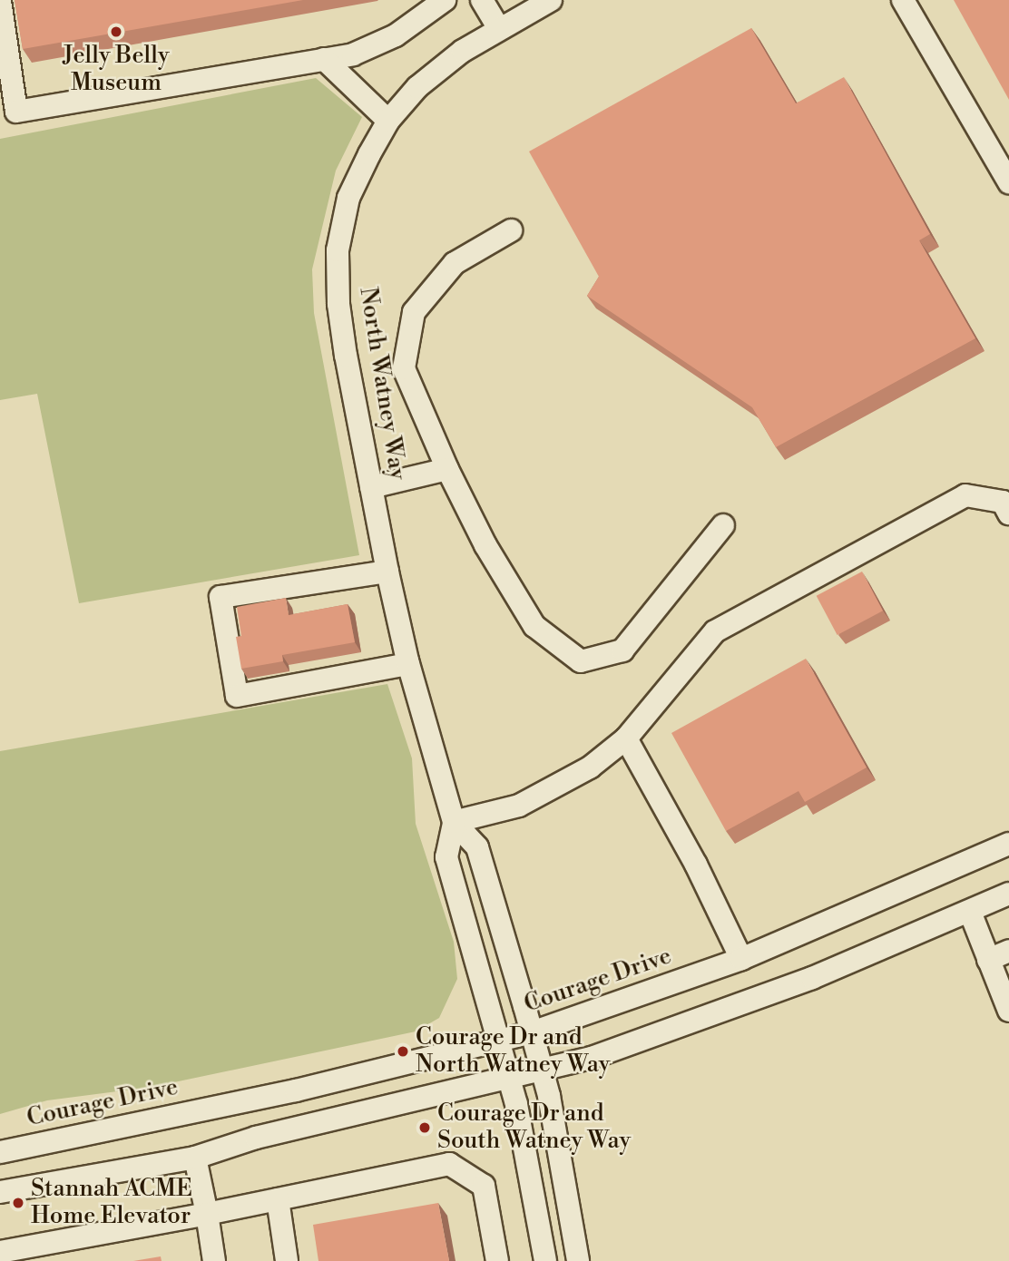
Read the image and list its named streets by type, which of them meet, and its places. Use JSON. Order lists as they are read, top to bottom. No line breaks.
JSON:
{"streets":{"street":["North Watney Way","Courage Drive"]},"crossings":[["North Watney Way","Courage Drive"]],"places":["Jelly Belly Museum","Courage Dr and North Watney Way","Courage Dr and South Watney Way","Stannah ACME Home Elevator"]}
